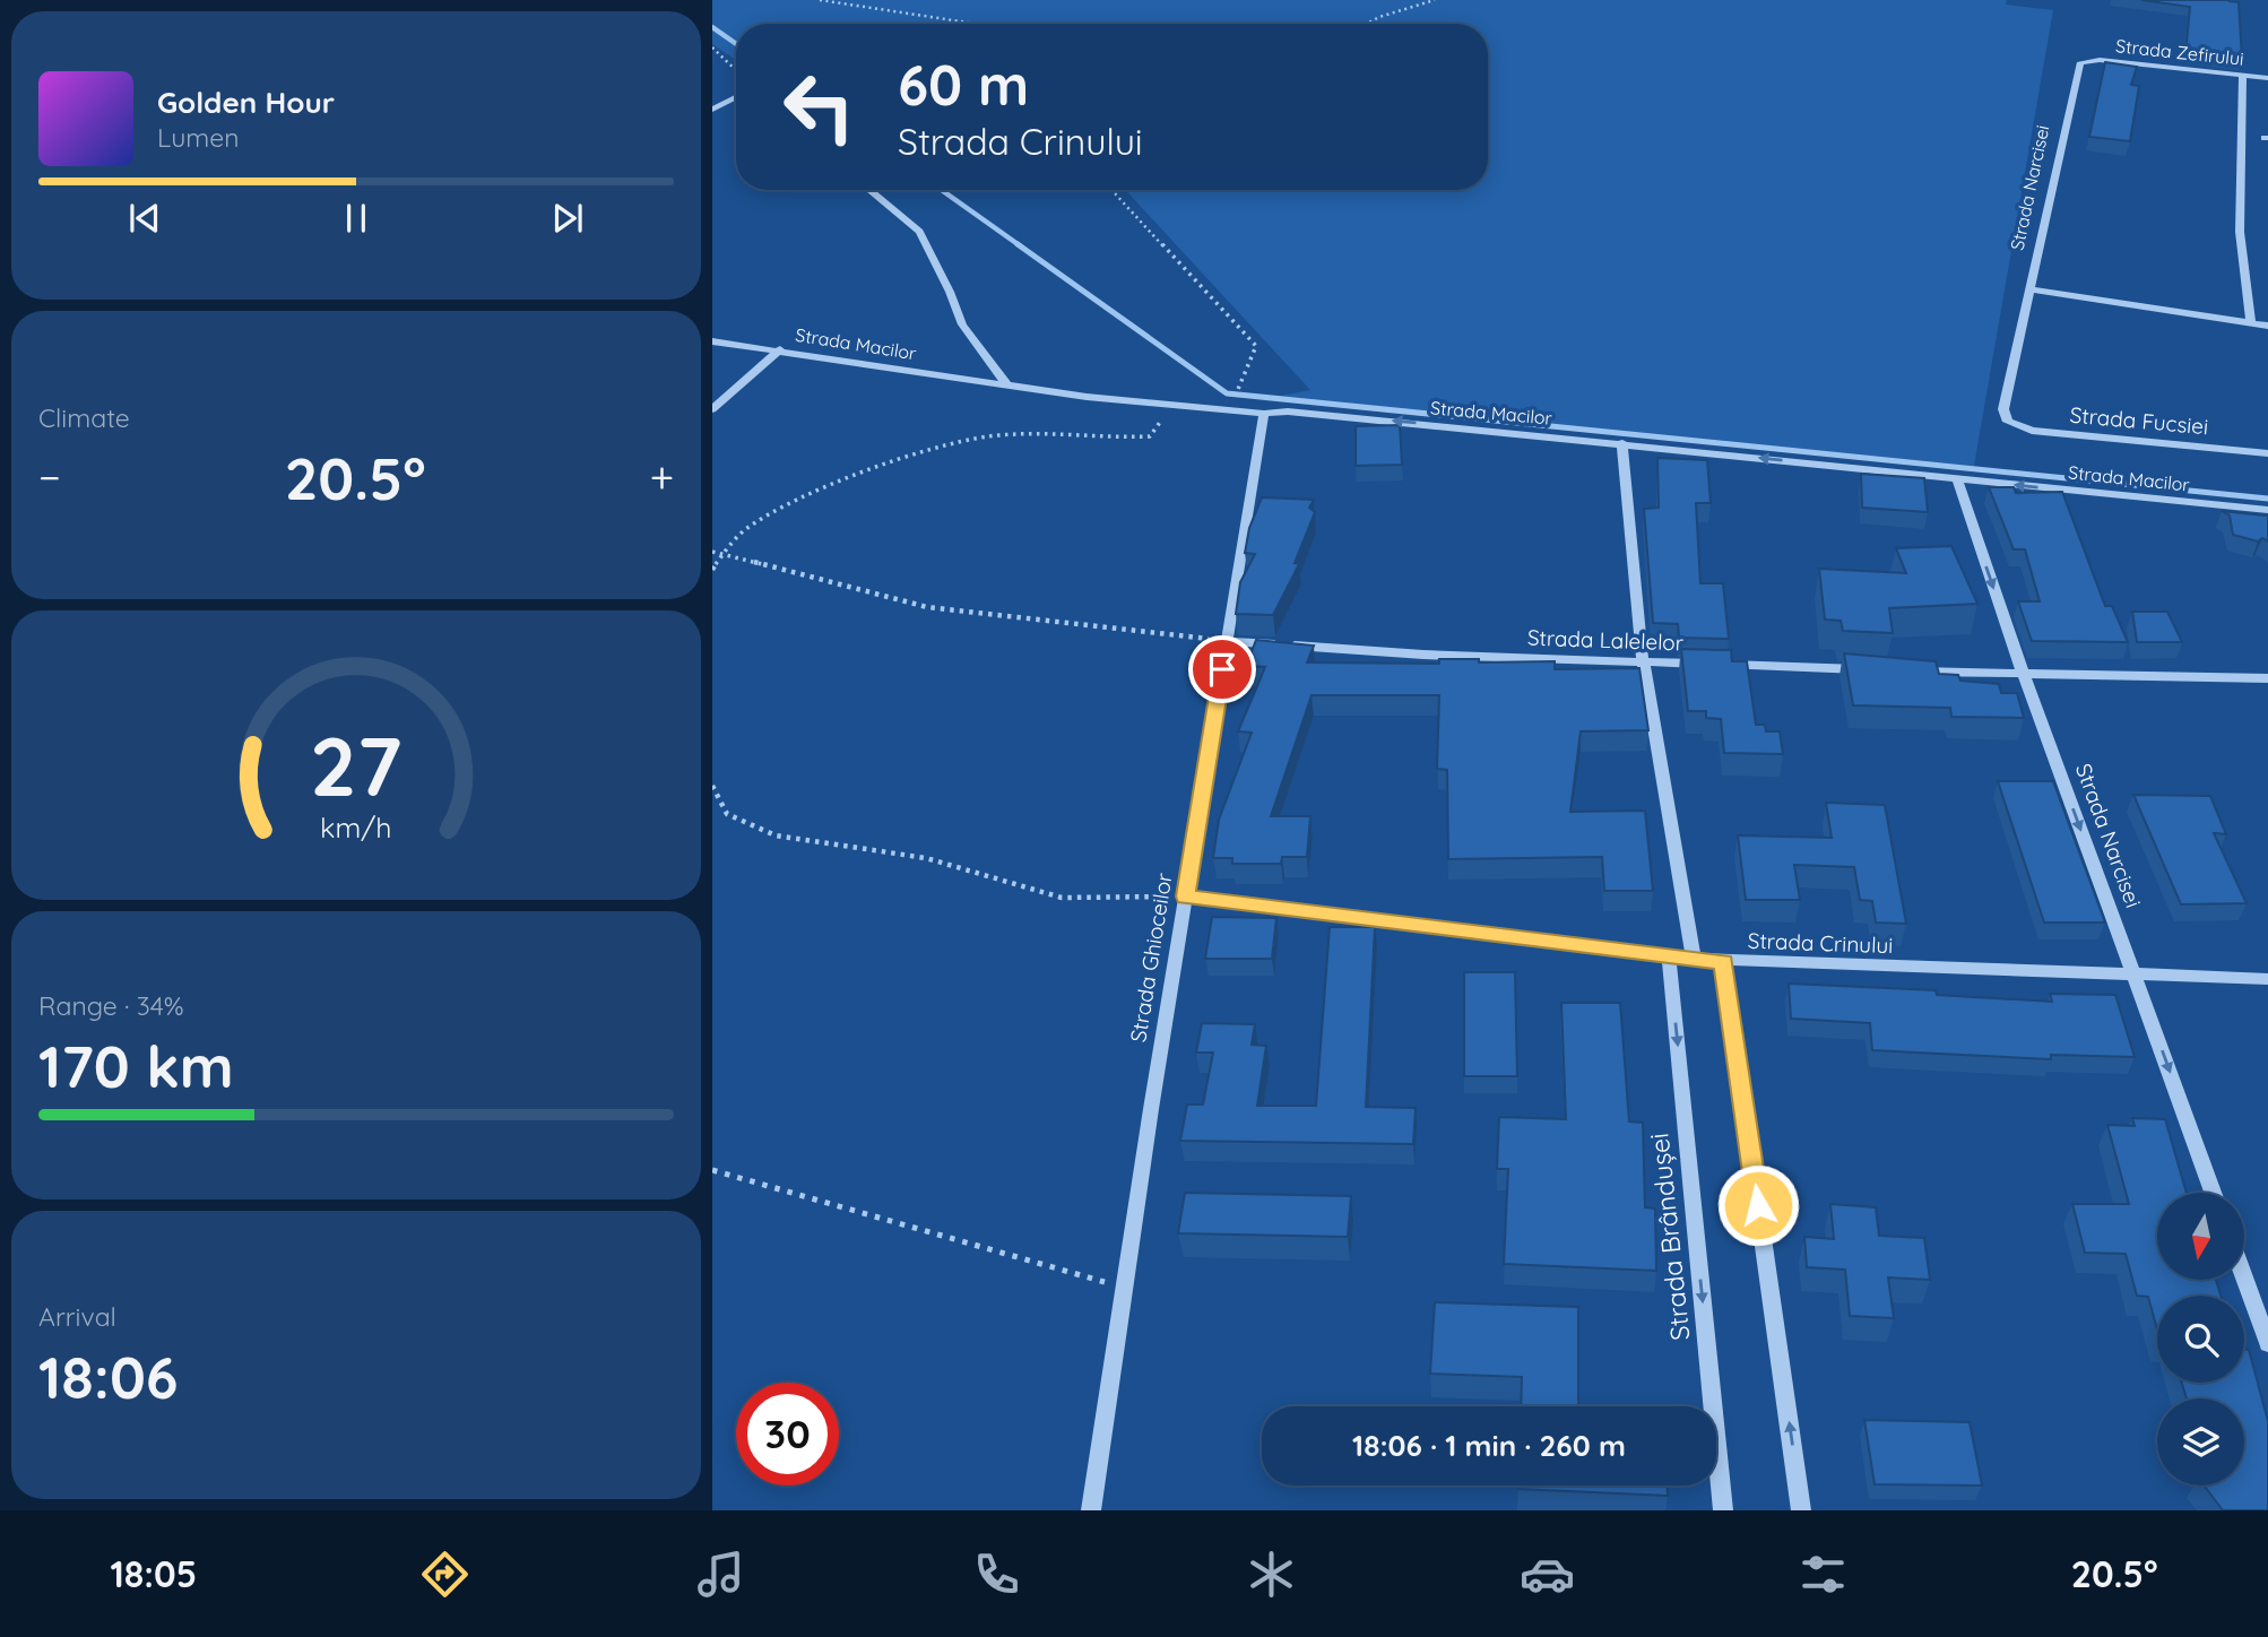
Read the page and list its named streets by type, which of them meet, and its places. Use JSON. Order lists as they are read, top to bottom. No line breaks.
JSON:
{"streets":{"street":["Strada Zefirului","Strada Narcisei","Strada Macilor","Strada Fucsiei","Strada Lalelelor","Strada Crinului","Strada Ghioceilor","Strada Brândușei"]},"crossings":[["Strada Zefirului","Strada Narcisei"],["Strada Narcisei","Strada Macilor"],["Strada Narcisei","Strada Fucsiei"],["Strada Narcisei","Strada Crinului"],["Strada Macilor","Strada Ghioceilor"],["Strada Lalelelor","Strada Ghioceilor"],["Strada Crinului","Strada Ghioceilor"],["Strada Crinului","Strada Brândușei"]],"one_way":["Strada Narcisei","Strada Macilor"],"north":"bottom","page":{"turn":["60 m","Strada Crinului"],"song":["Golden Hour","Lumen"],"tile":["Climate",["Range · 34%","170 km"],["Arrival","18:06"]],"heat":["−","20.5°","+"],"limit":"30","trip":"18:06 · 1 min · 260 m","tabs":["18:05","20.5°"],"gauge":["27","km/h"]}}
